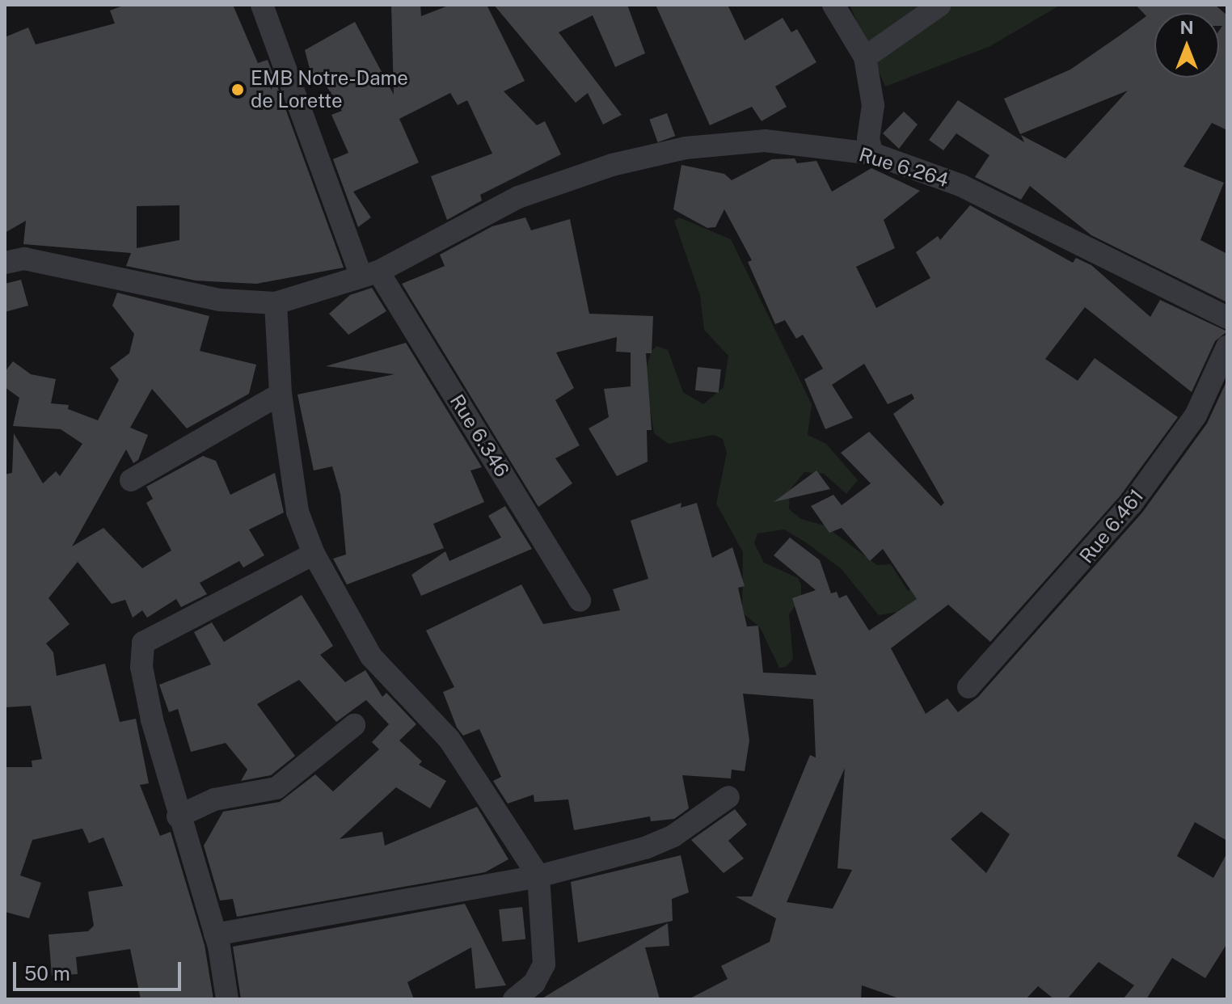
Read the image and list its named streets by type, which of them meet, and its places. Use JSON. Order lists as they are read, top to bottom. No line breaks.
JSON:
{"streets":{"street":["Rue 6.264","Rue 6.346","Rue 6.461"]},"crossings":[["Rue 6.264","Rue 6.346"]],"places":["EMB Notre-Dame de Lorette"],"scale_bar":"50 m","north":"top"}
